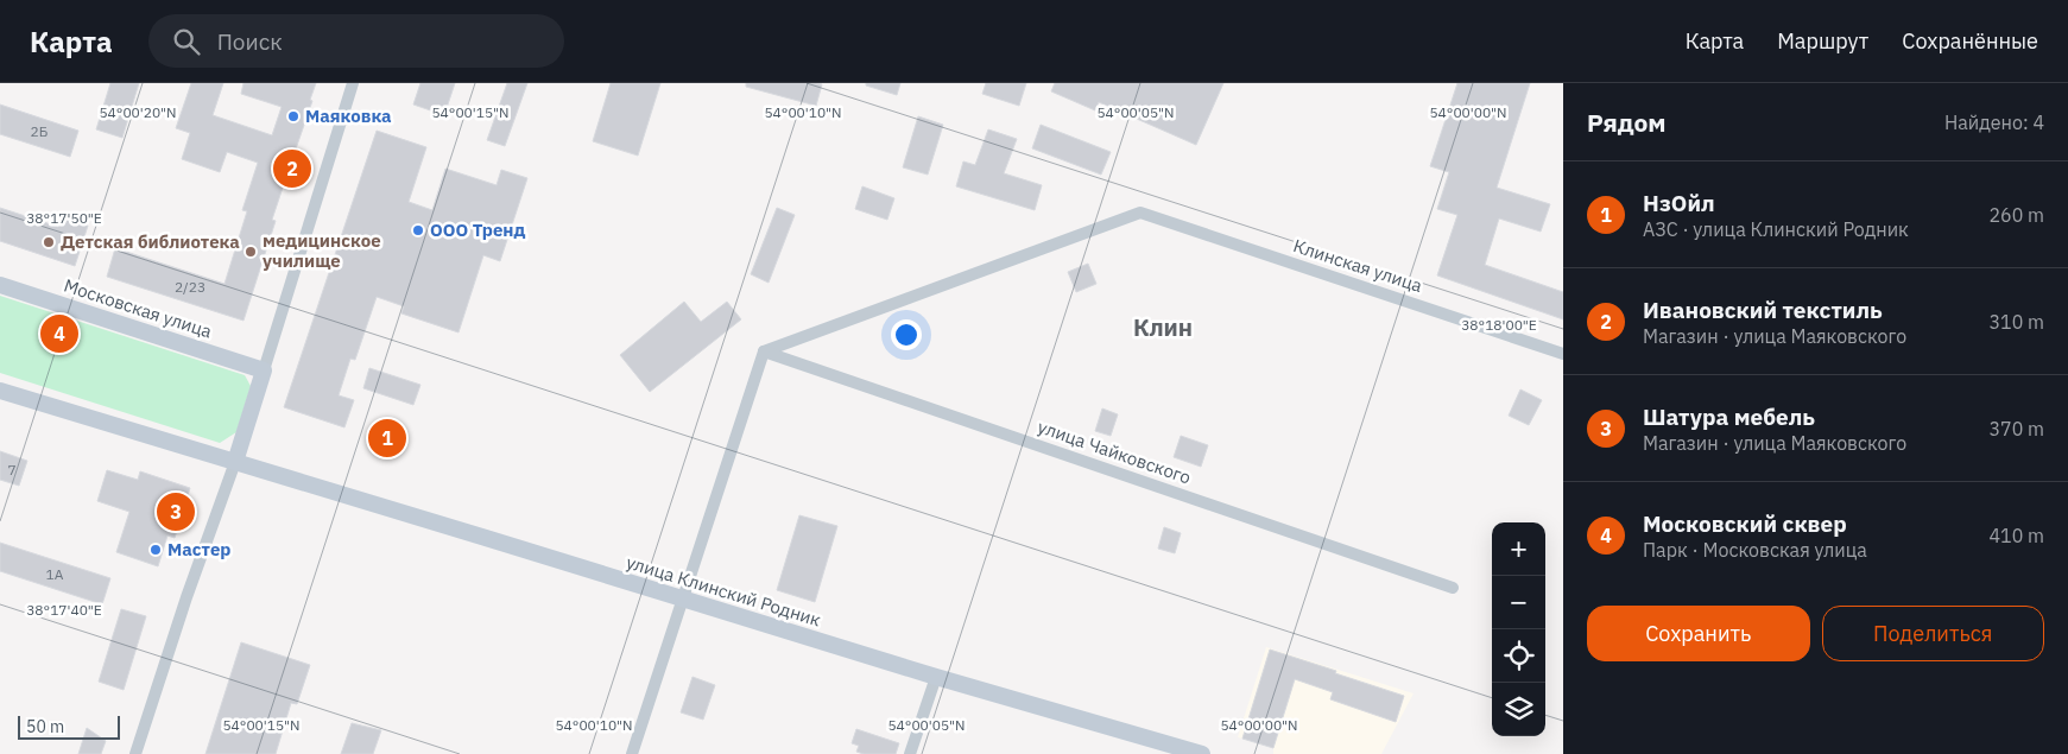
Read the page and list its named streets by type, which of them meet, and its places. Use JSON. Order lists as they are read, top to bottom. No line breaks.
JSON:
{"streets":{"main road":["Московская улица","улица Клинский Родник"],"street":["Клинская улица","улица Чайковского"]},"crossings":[["Клинская улица","улица Чайковского"]],"districts":["Клин"],"places":["Маяковка","ООО Тренд","Детская библиотека","медицинское училище","Мастер"],"house_numbers":["2Б","2/23","7","1А"],"scale_bar":"50 m","page":{"header":"Карта","search":"Поиск","nav":["Карта","Маршрут","Сохранённые"],"heading":["Рядом","Найдено: 4"],"pins":["2","4","1","3"],"list":[{"mark":"1","name":"НзОйл","note":"АЗС · улица Клинский Родник","value":"260 m"},{"mark":"2","name":"Ивановский текстиль","note":"Магазин · улица Маяковского","value":"310 m"},{"mark":"3","name":"Шатура мебель","note":"Магазин · улица Маяковского","value":"370 m"},{"mark":"4","name":"Московский сквер","note":"Парк · Московская улица","value":"410 m"}],"map_buttons":["+","−"],"buttons":["Сохранить","Поделиться"],"scale":"50 m"},"coordinates":["54°00'20\"N","54°00'15\"N","54°00'10\"N","54°00'05\"N","54°00'00\"N","38°17'50\"E","38°18'00\"E","38°17'40\"E"]}
